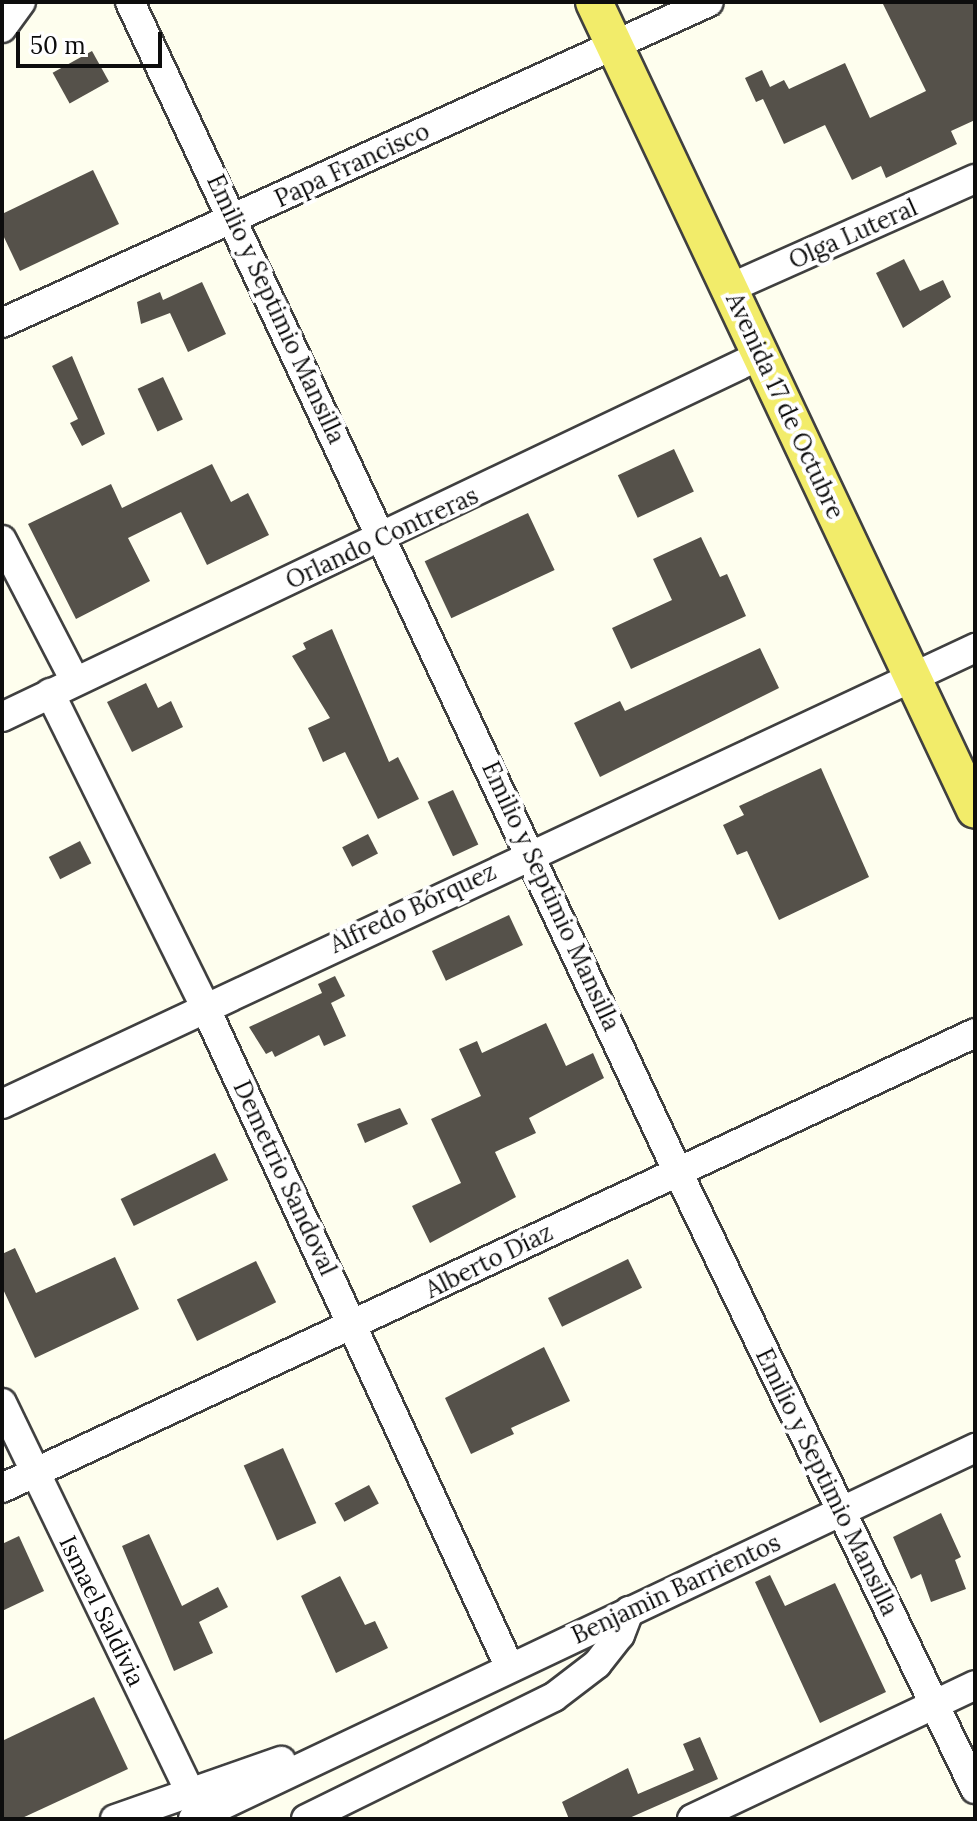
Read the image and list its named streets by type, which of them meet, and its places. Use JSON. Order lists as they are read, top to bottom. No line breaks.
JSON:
{"streets":{"main road":["Avenida 17 de Octubre"],"street":["Papa Francisco","Olga Luteral","Emilio y Septimio Mansilla","Orlando Contreras","Alfredo Bórquez","Demetrio Sandoval","Alberto Díaz","Benjamin Barrientos","Ismael Saldivia"]},"crossings":[["Papa Francisco","Emilio y Septimio Mansilla"],["Papa Francisco","Avenida 17 de Octubre"],["Olga Luteral","Avenida 17 de Octubre"],["Emilio y Septimio Mansilla","Orlando Contreras"],["Emilio y Septimio Mansilla","Alfredo Bórquez"],["Emilio y Septimio Mansilla","Alberto Díaz"],["Emilio y Septimio Mansilla","Benjamin Barrientos"],["Avenida 17 de Octubre","Orlando Contreras"],["Avenida 17 de Octubre","Alfredo Bórquez"],["Orlando Contreras","Demetrio Sandoval"],["Alfredo Bórquez","Demetrio Sandoval"],["Demetrio Sandoval","Alberto Díaz"],["Demetrio Sandoval","Benjamin Barrientos"],["Alberto Díaz","Ismael Saldivia"],["Benjamin Barrientos","Ismael Saldivia"]],"scale_bar":"50 m"}
